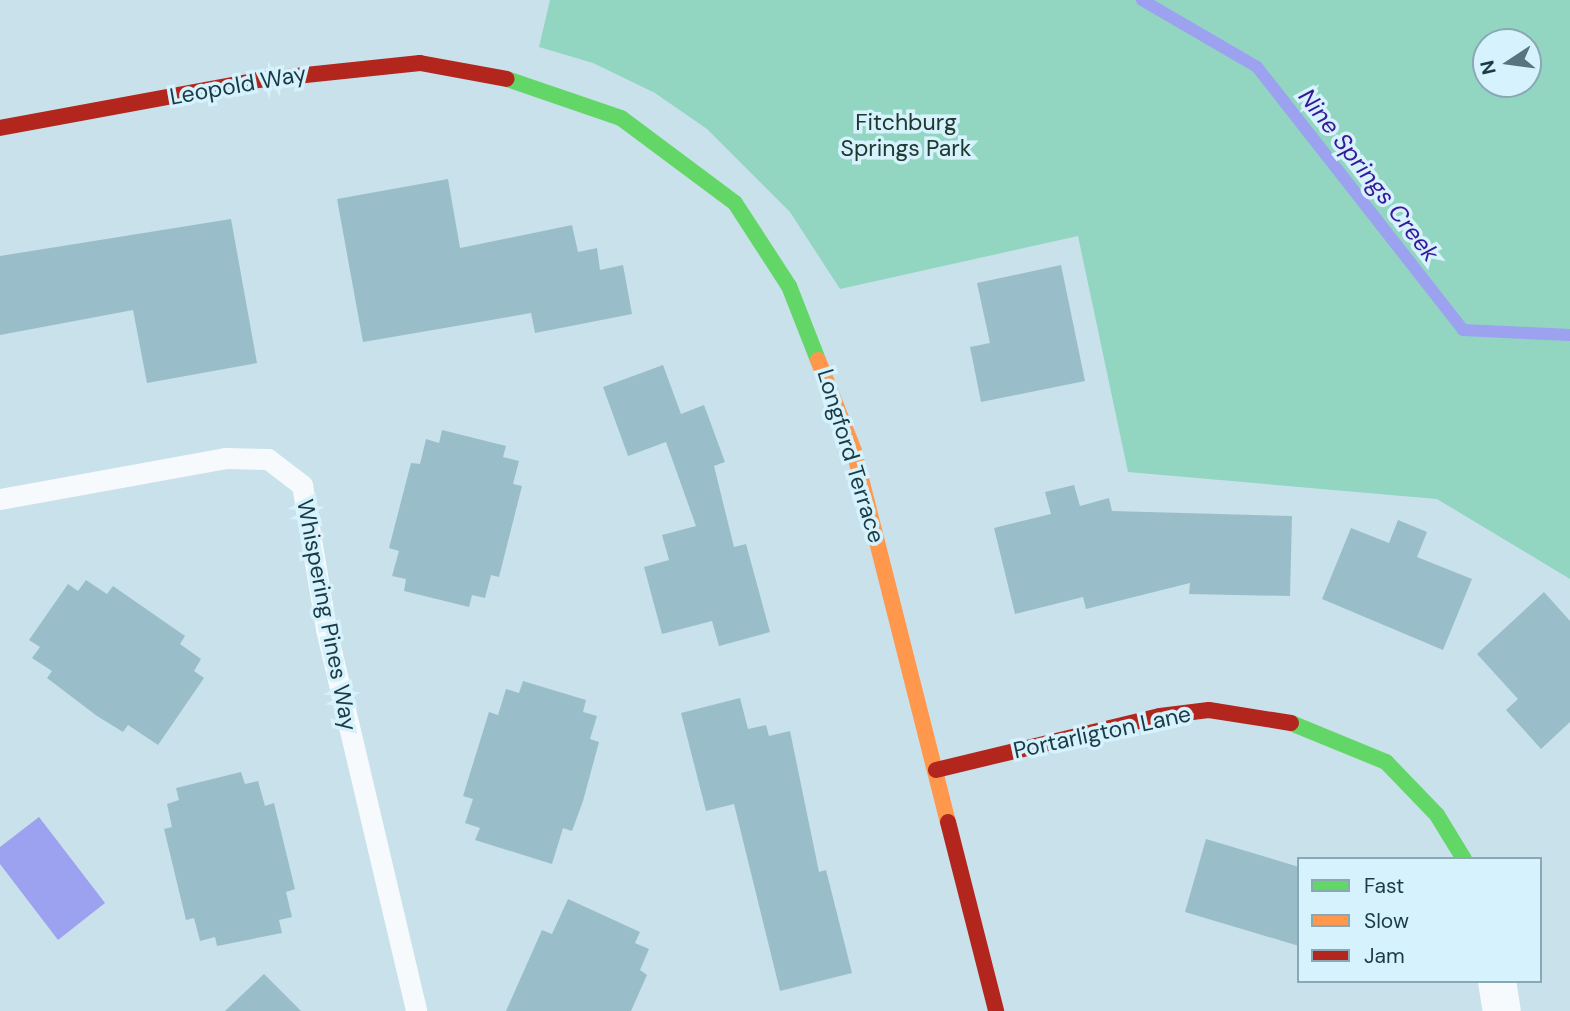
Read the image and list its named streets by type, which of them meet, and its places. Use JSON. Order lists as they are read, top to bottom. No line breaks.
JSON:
{"streets":{"street":["Leopold Way","Longford Terrace","Portarligton Lane"],"lane":["Whispering Pines Way"]},"crossings":[["Leopold Way","Longford Terrace"],["Longford Terrace","Portarligton Lane"]],"water":["Nine Springs Creek"],"parks":["Fitchburg Springs Park"],"legend":["Fast","Slow","Jam"],"north":"left"}
